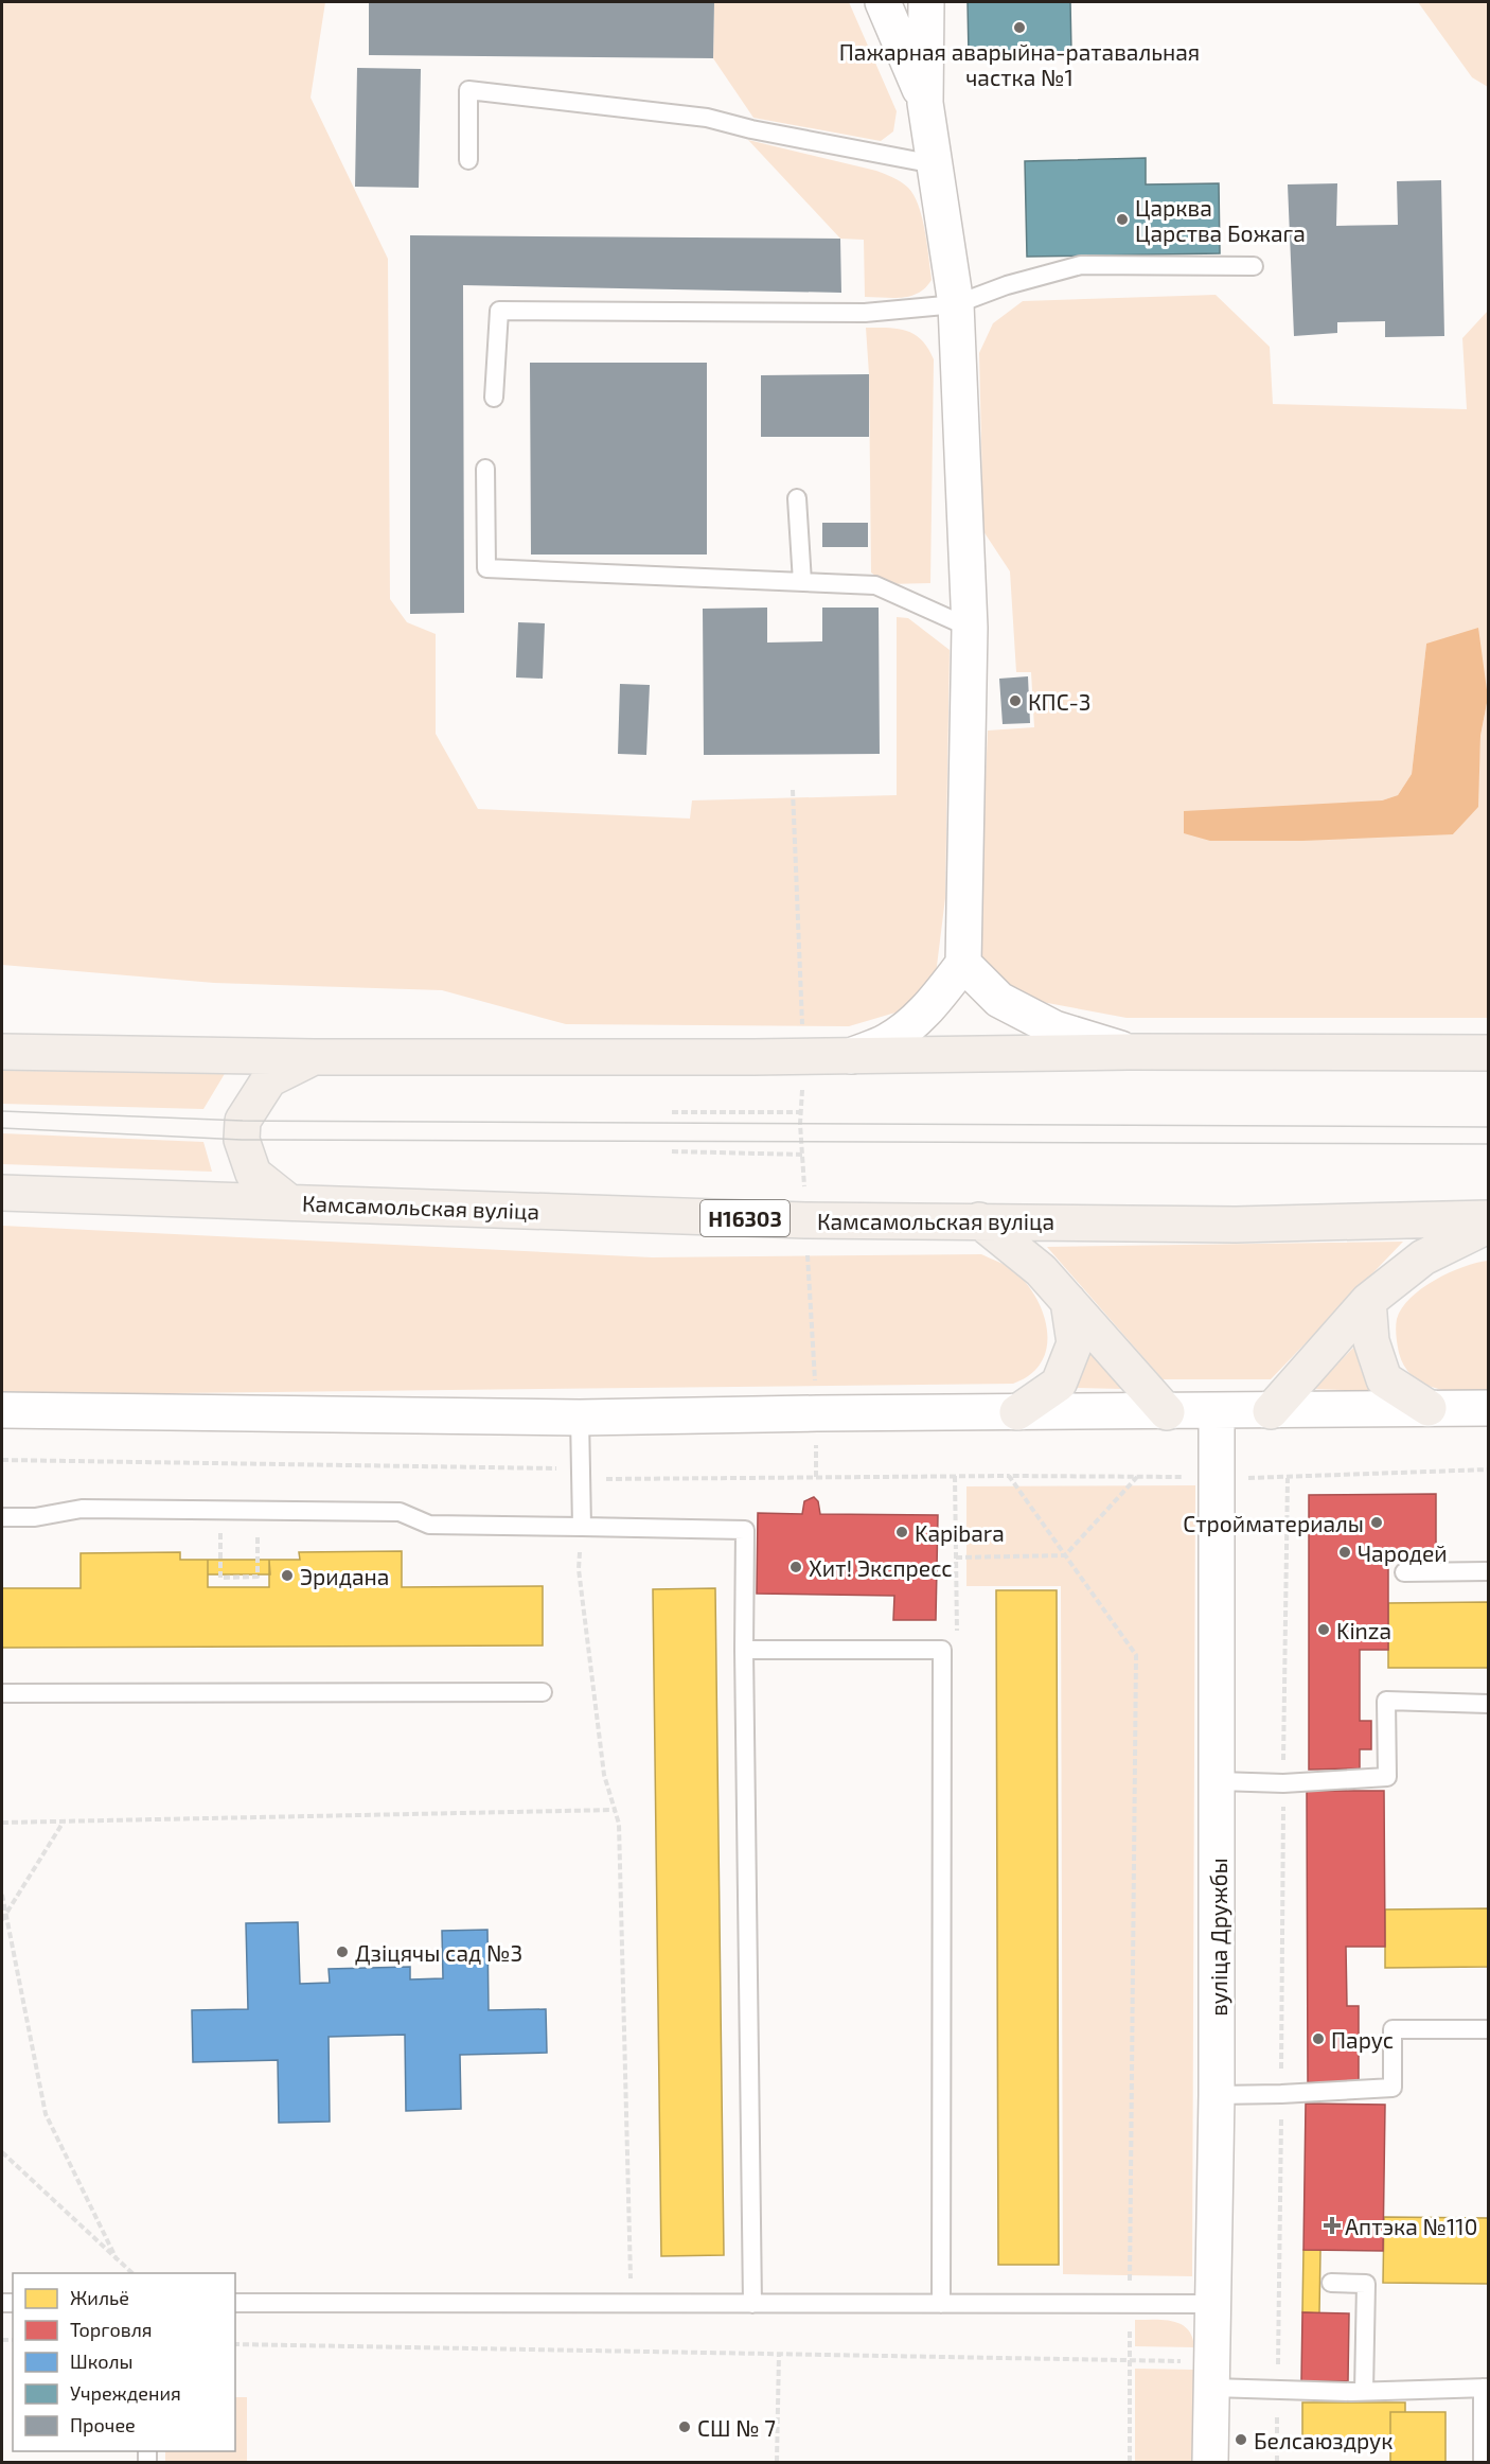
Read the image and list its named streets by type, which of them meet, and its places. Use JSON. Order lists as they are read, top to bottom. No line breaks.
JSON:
{"streets":{"main road":["Камсамольская вуліца","Н16303"],"street":["вуліца Дружбы"]},"places":{"other":["Пажарная аварыйна-ратавальная частка №1","Царква Царства Божага","КПС-3","Стройматериалы","Kapibara","Чародей","Хит! Экспресс","Эридана","Kinza","Дзіцячы сад №3","Парус","СШ № 7","Белсаюздрук"],"health":["Аптэка №110"]},"legend":["Жильё","Торговля","Школы","Учреждения","Прочее"]}
